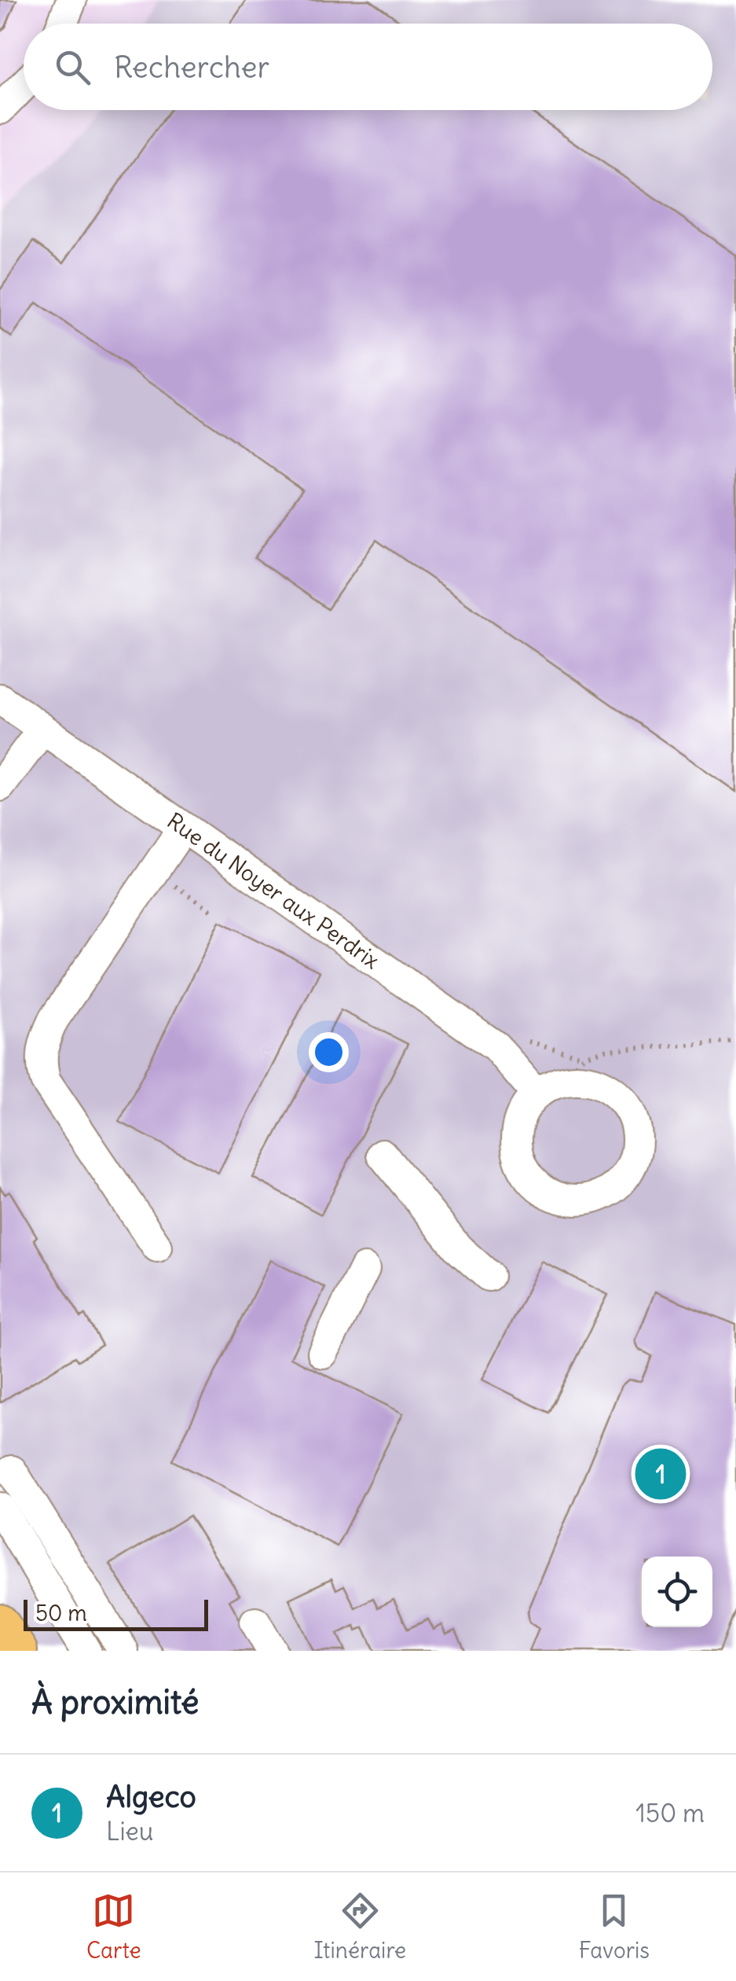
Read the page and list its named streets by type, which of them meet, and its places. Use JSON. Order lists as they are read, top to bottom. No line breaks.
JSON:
{"streets":{"street":["Rue du Noyer aux Perdrix"]},"scale_bar":"50 m","page":{"search":"Rechercher","pins":"1","scale":"50 m","heading":"À proximité","list":[{"mark":"1","name":"Algeco","note":"Lieu","value":"150 m"}],"nav":["Carte","Itinéraire","Favoris"]}}
